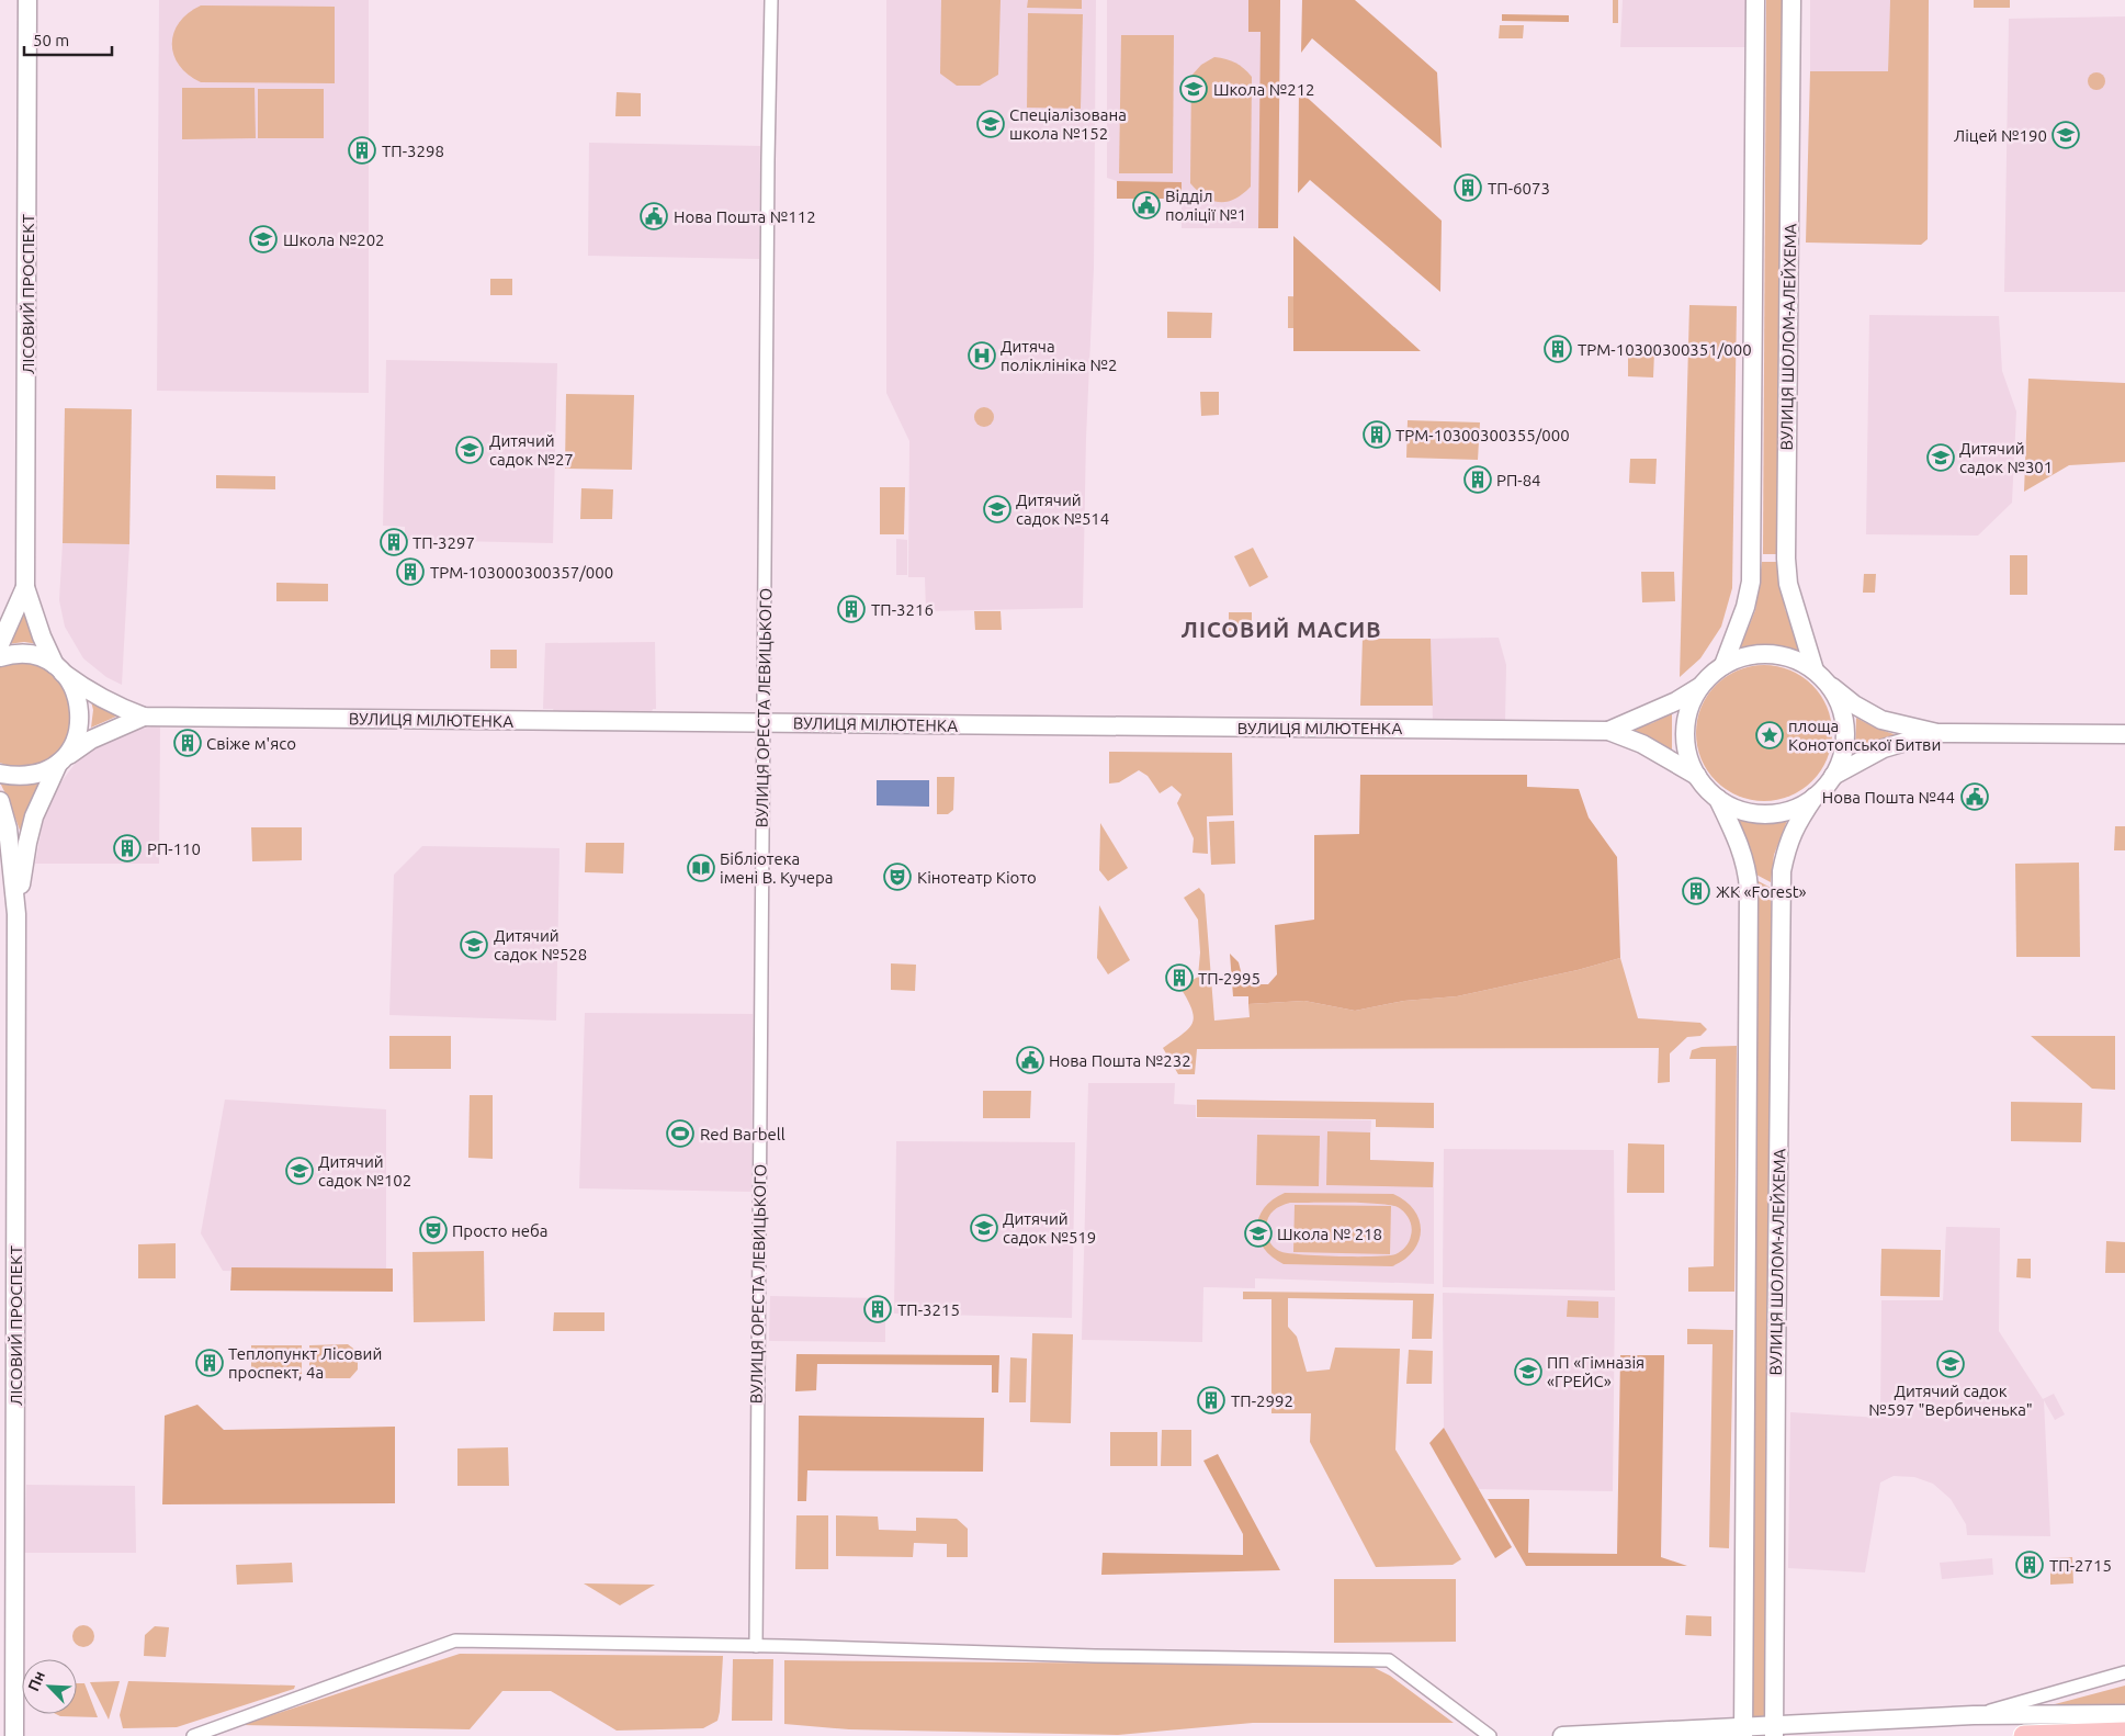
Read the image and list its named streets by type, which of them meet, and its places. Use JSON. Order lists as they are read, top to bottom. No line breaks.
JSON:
{"streets":{"street":["ЛІСОВИЙ ПРОСПЕКТ","ВУЛИЦЯ ШОЛОМ-АЛЕЙХЕМА","ВУЛИЦЯ ОРЕСТА ЛЕВИЦЬКОГО","ВУЛИЦЯ МІЛЮТЕНКА"]},"crossings":[["ЛІСОВИЙ ПРОСПЕКТ","ВУЛИЦЯ МІЛЮТЕНКА"],["ВУЛИЦЯ ШОЛОМ-АЛЕЙХЕМА","ВУЛИЦЯ МІЛЮТЕНКА"],["ВУЛИЦЯ ОРЕСТА ЛЕВИЦЬКОГО","ВУЛИЦЯ МІЛЮТЕНКА"]],"districts":["ЛІСОВИЙ МАСИВ"],"places":{"school or university":["Школа №212","Спеціалізована школа №152","Ліцей №190","Школа №202","Дитячий садок №27","Дитячий садок №301","Дитячий садок №514","Дитячий садок №528","Дитячий садок №102","Дитячий садок №519","Школа № 218","Дитячий садок №597 \"Вербиченька\"","ПП «Гімназія «ГРЕЙС»"],"building":["ТП-3298","ТП-6073","ТРМ-10300300351/000","ТРМ-10300300355/000","РП-84","ТП-3297","ТРМ-103000300357/000","ТП-3216","Свіже м'ясо","РП-110","ЖК «Forest»","ТП-2995","ТП-3215","Теплопункт Лісовий проспект, 4а","ТП-2992","ТП-2715"],"public building":["Відділ поліції №1","Нова Пошта №112","Нова Пошта №44","Нова Пошта №232"],"hospital":["Дитяча поліклініка №2"],"place":["площа Конотопської Битви"],"library":["Бібліотека імені В. Кучера"],"theatre":["Кінотеатр Кіото","Просто неба"],"sports":["Red Barbell"]},"scale_bar":"50 m","north":"top left"}
